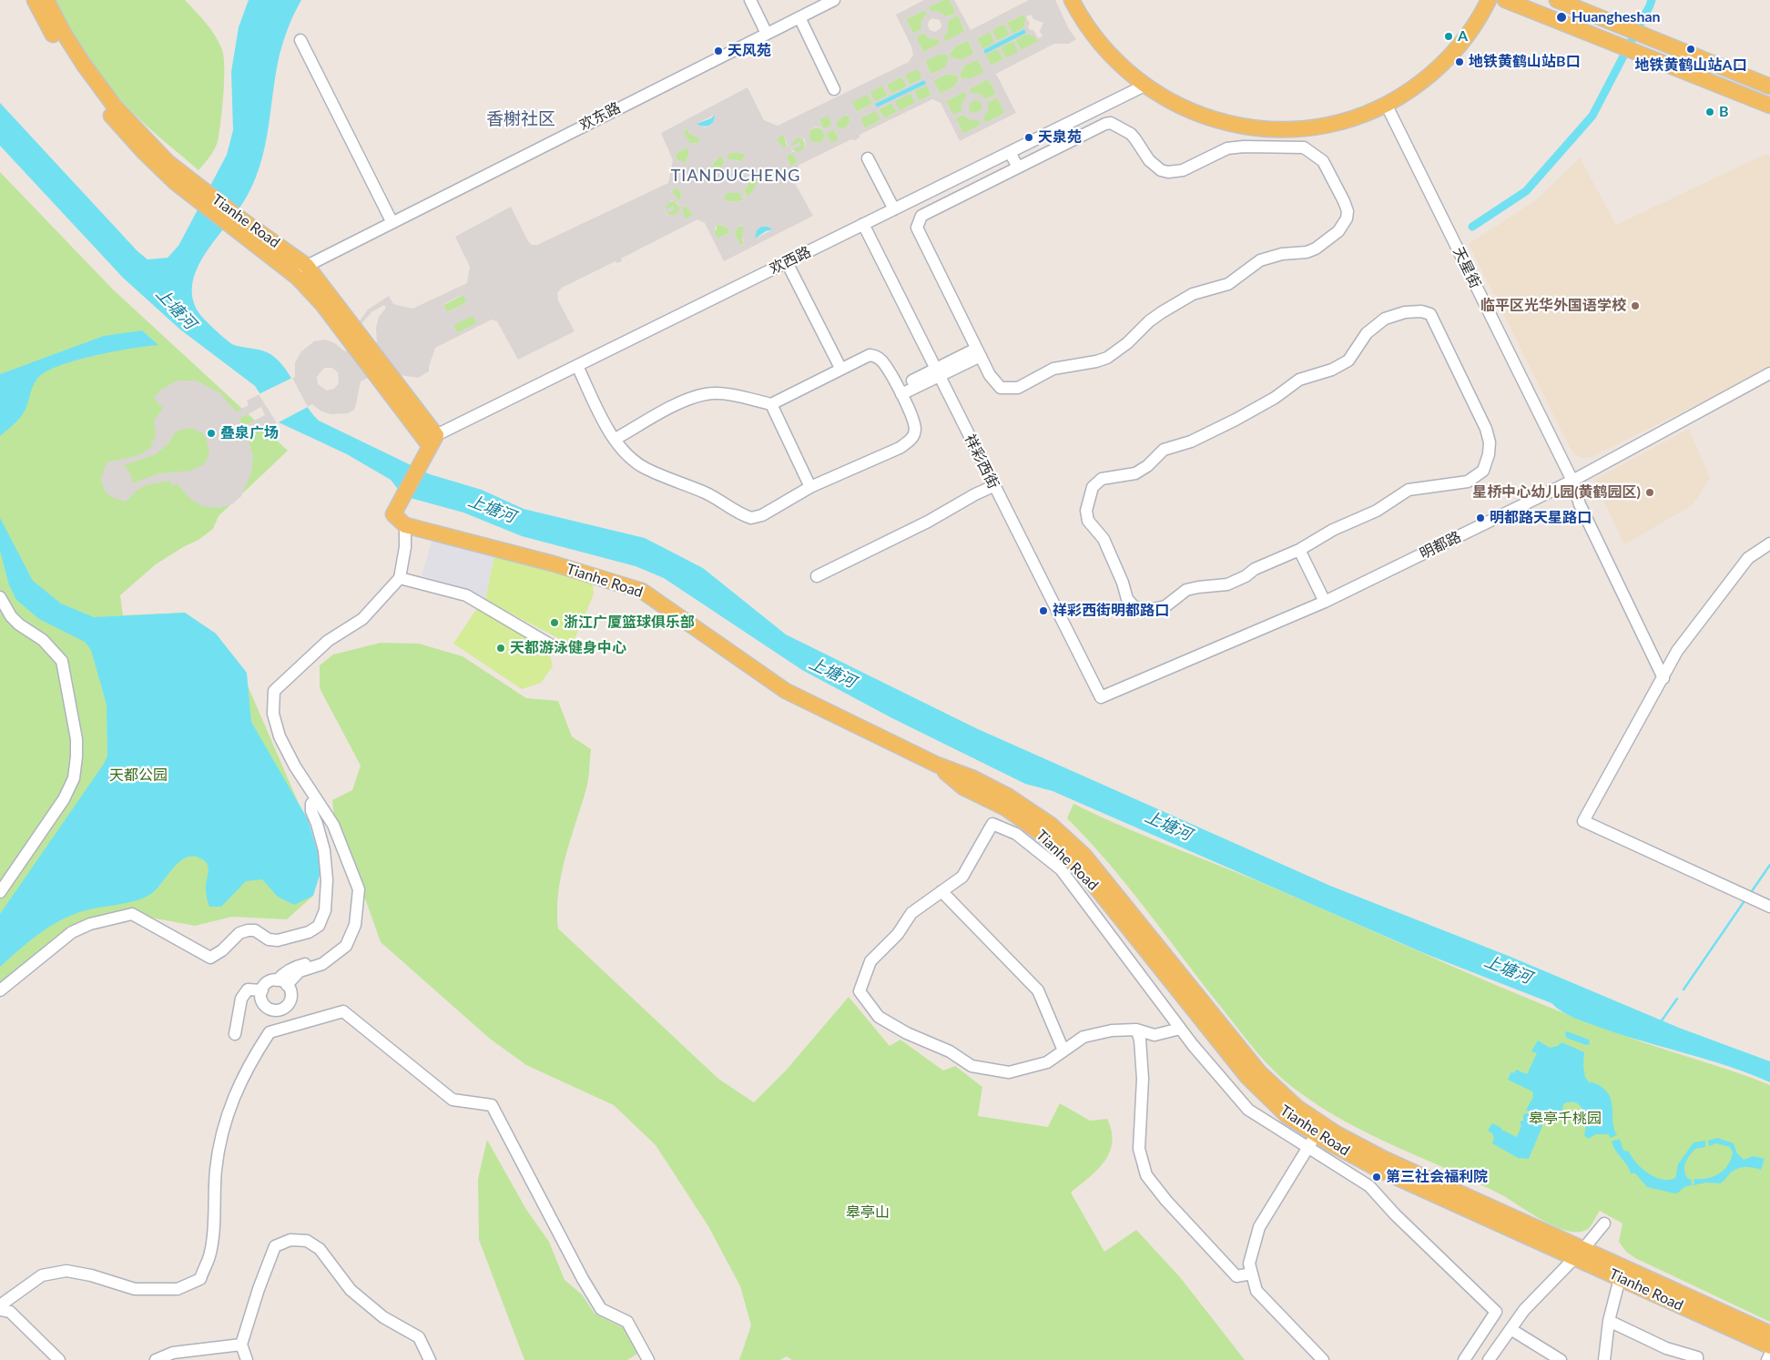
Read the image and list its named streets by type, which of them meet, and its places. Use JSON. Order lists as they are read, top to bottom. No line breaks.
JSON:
{"streets":{"main road":["Tianhe Road"],"street":["欢东路","欢西路","天星街","祥彩西街","明都路"]},"crossings":[["欢东路","Tianhe Road"],["Tianhe Road","欢西路"],["欢西路","祥彩西街"],["天星街","明都路"],["祥彩西街","明都路"]],"districts":["香榭社区","TIANDUCHENG"],"water":["上塘河"],"parks":["天都公园","皋亭千桃园","皋亭山"],"places":["Huangheshan","A","地铁黄鹤山站A口","天风苑","地铁黄鹤山站B口","B","天泉苑","临平区光华外国语学校","叠泉广场","星桥中心幼儿园(黄鹤园区)","明都路天星路口","祥彩西街明都路口","浙江广厦篮球俱乐部","天都游泳健身中心","第三社会福利院"]}
